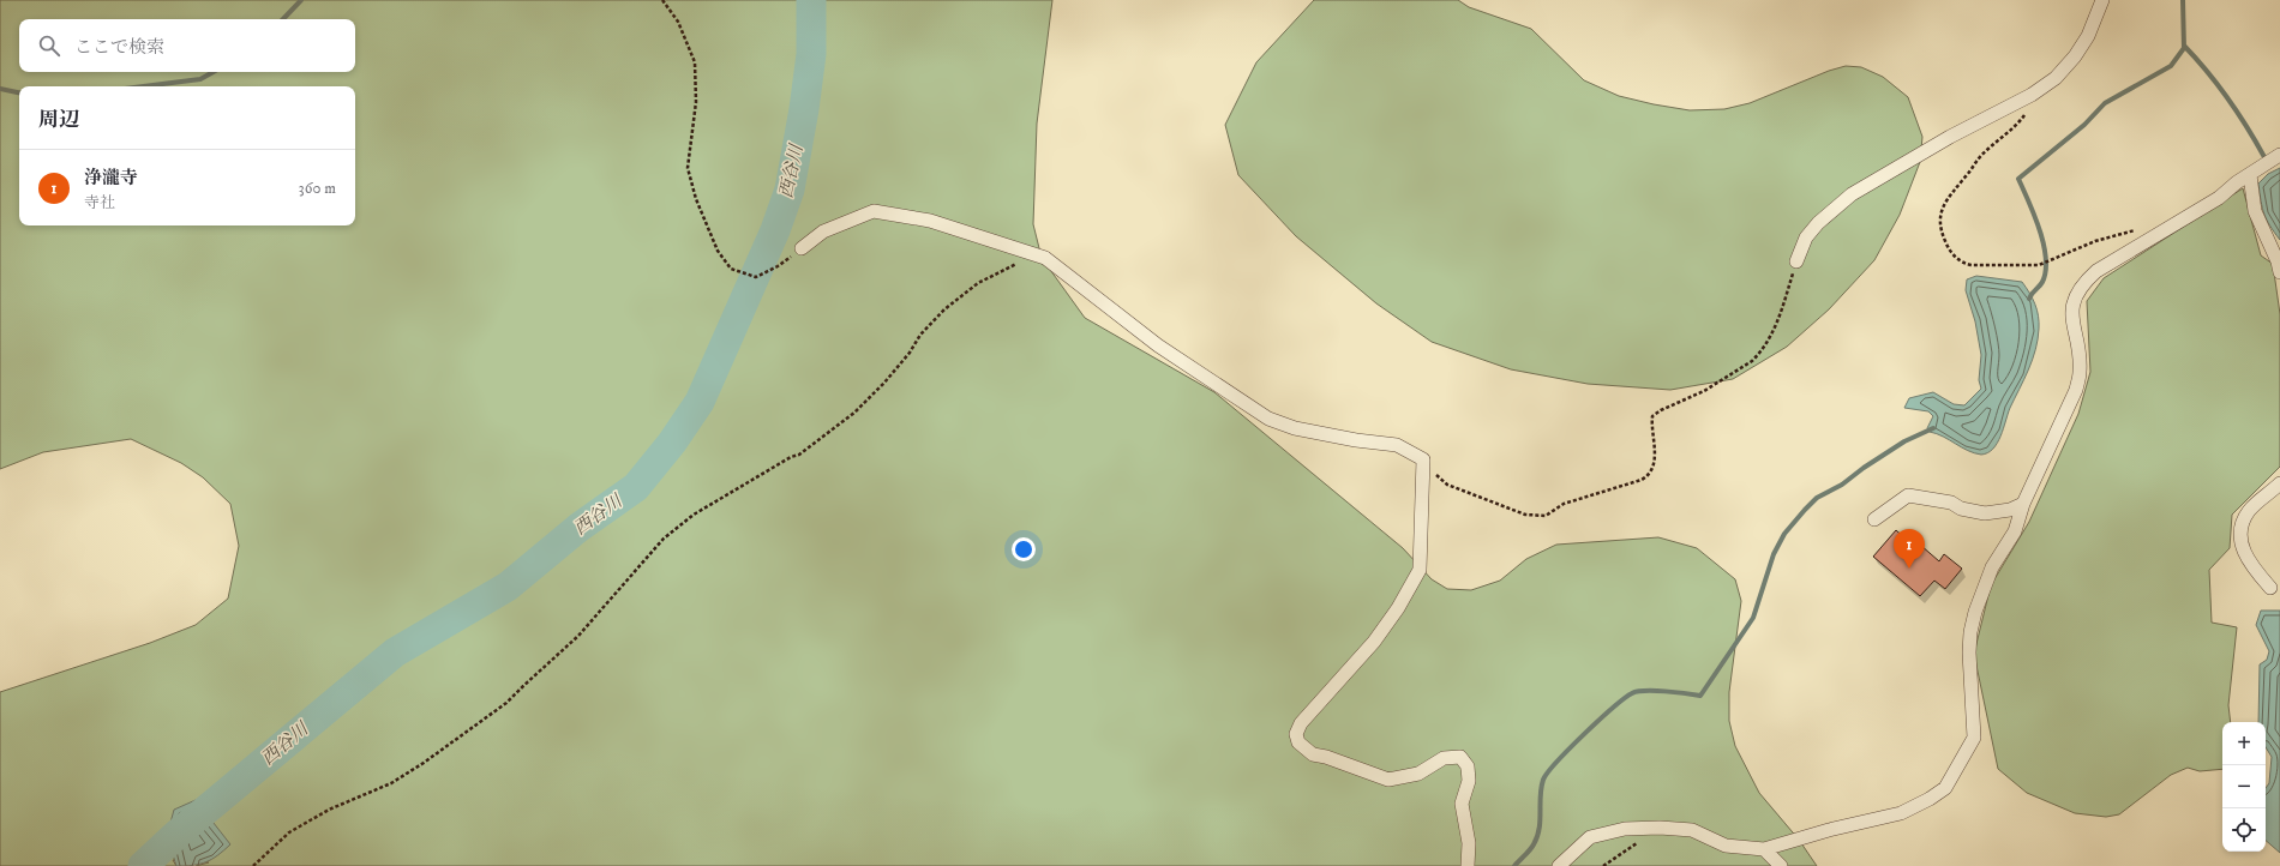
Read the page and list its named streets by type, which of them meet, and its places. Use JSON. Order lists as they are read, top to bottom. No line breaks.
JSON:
{"water":["西谷川"],"page":{"search":"ここで検索","heading":"周辺","list":[{"mark":"1","name":"浄瀧寺","note":"寺社","value":"360 m"}],"pins":"1","map_buttons":["+","−"]}}
